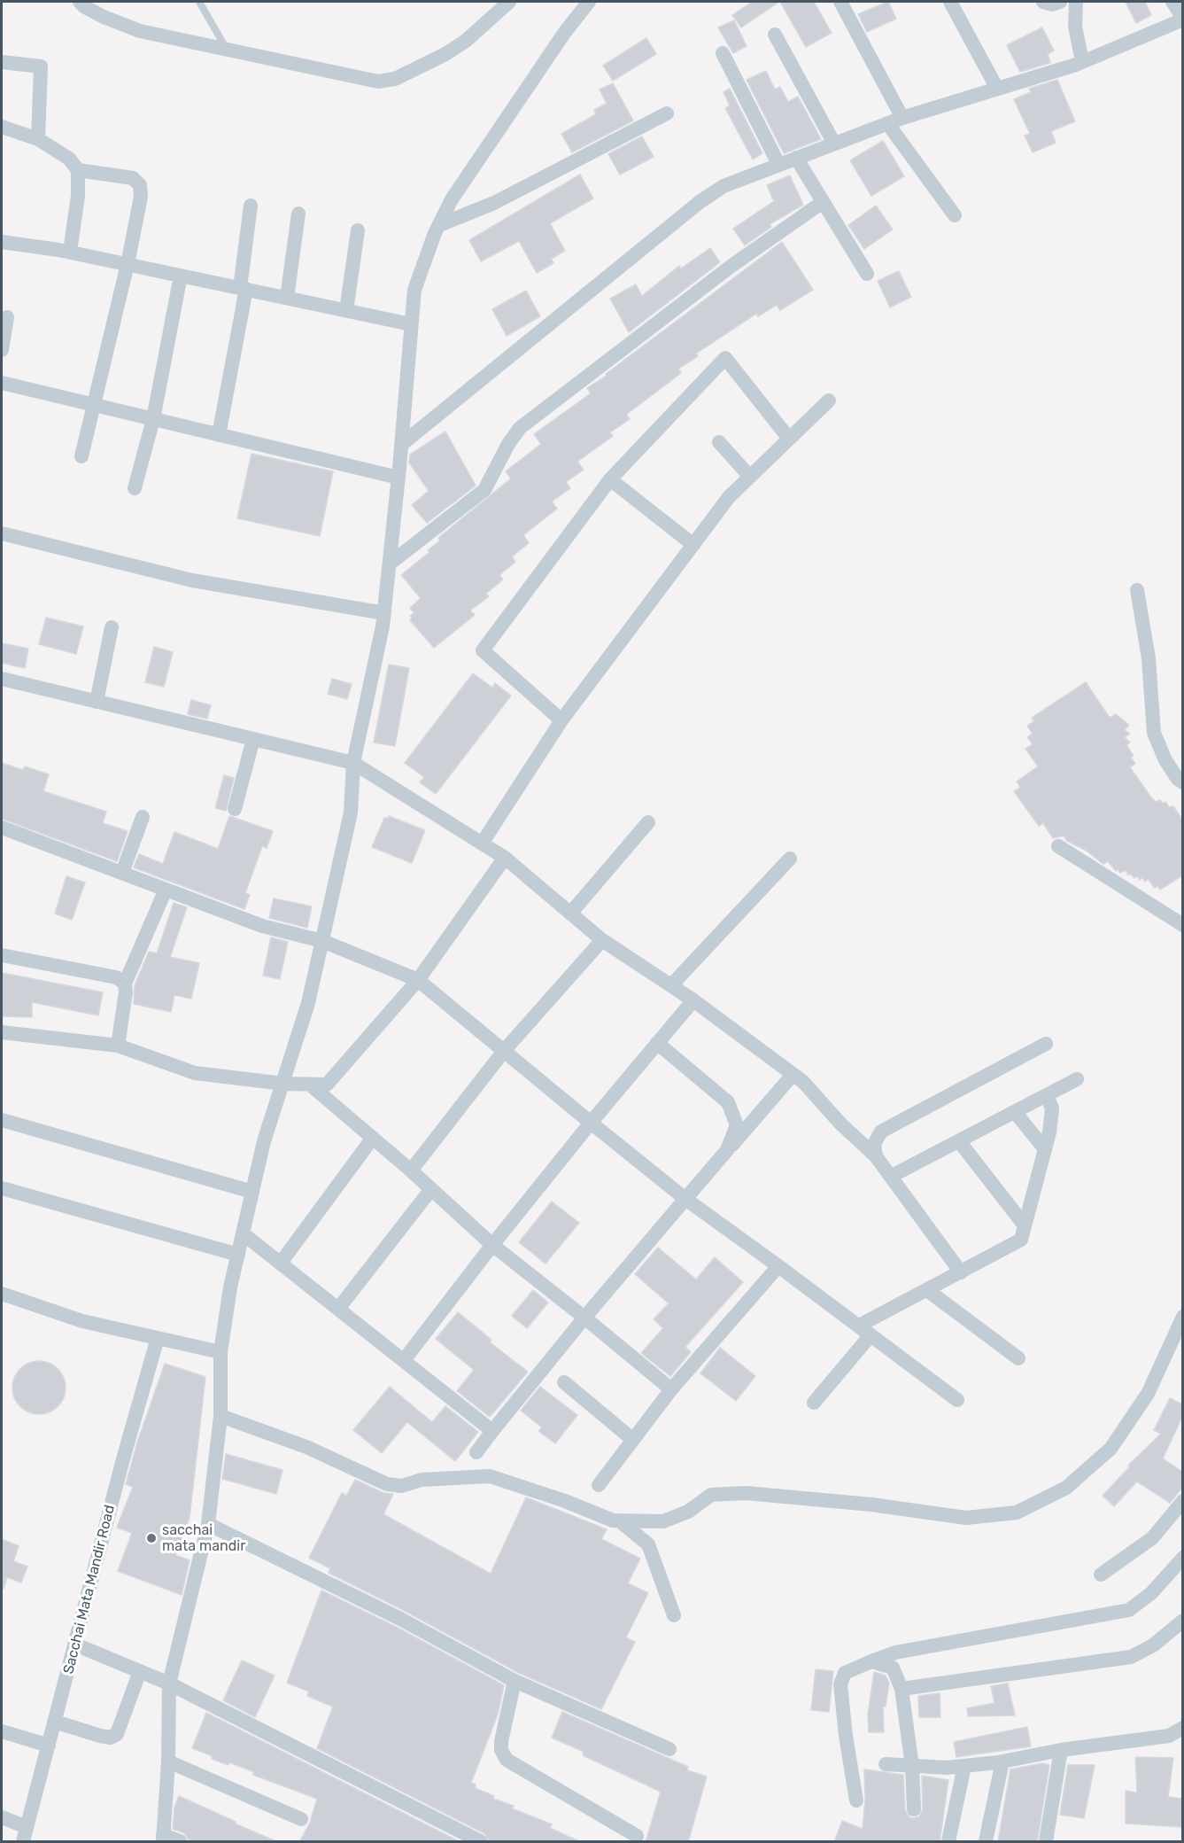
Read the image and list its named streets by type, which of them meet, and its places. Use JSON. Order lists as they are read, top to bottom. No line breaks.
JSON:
{"streets":{"street":["Sacchai Mata Mandir Road"]},"places":["sacchai mata mandir"]}
